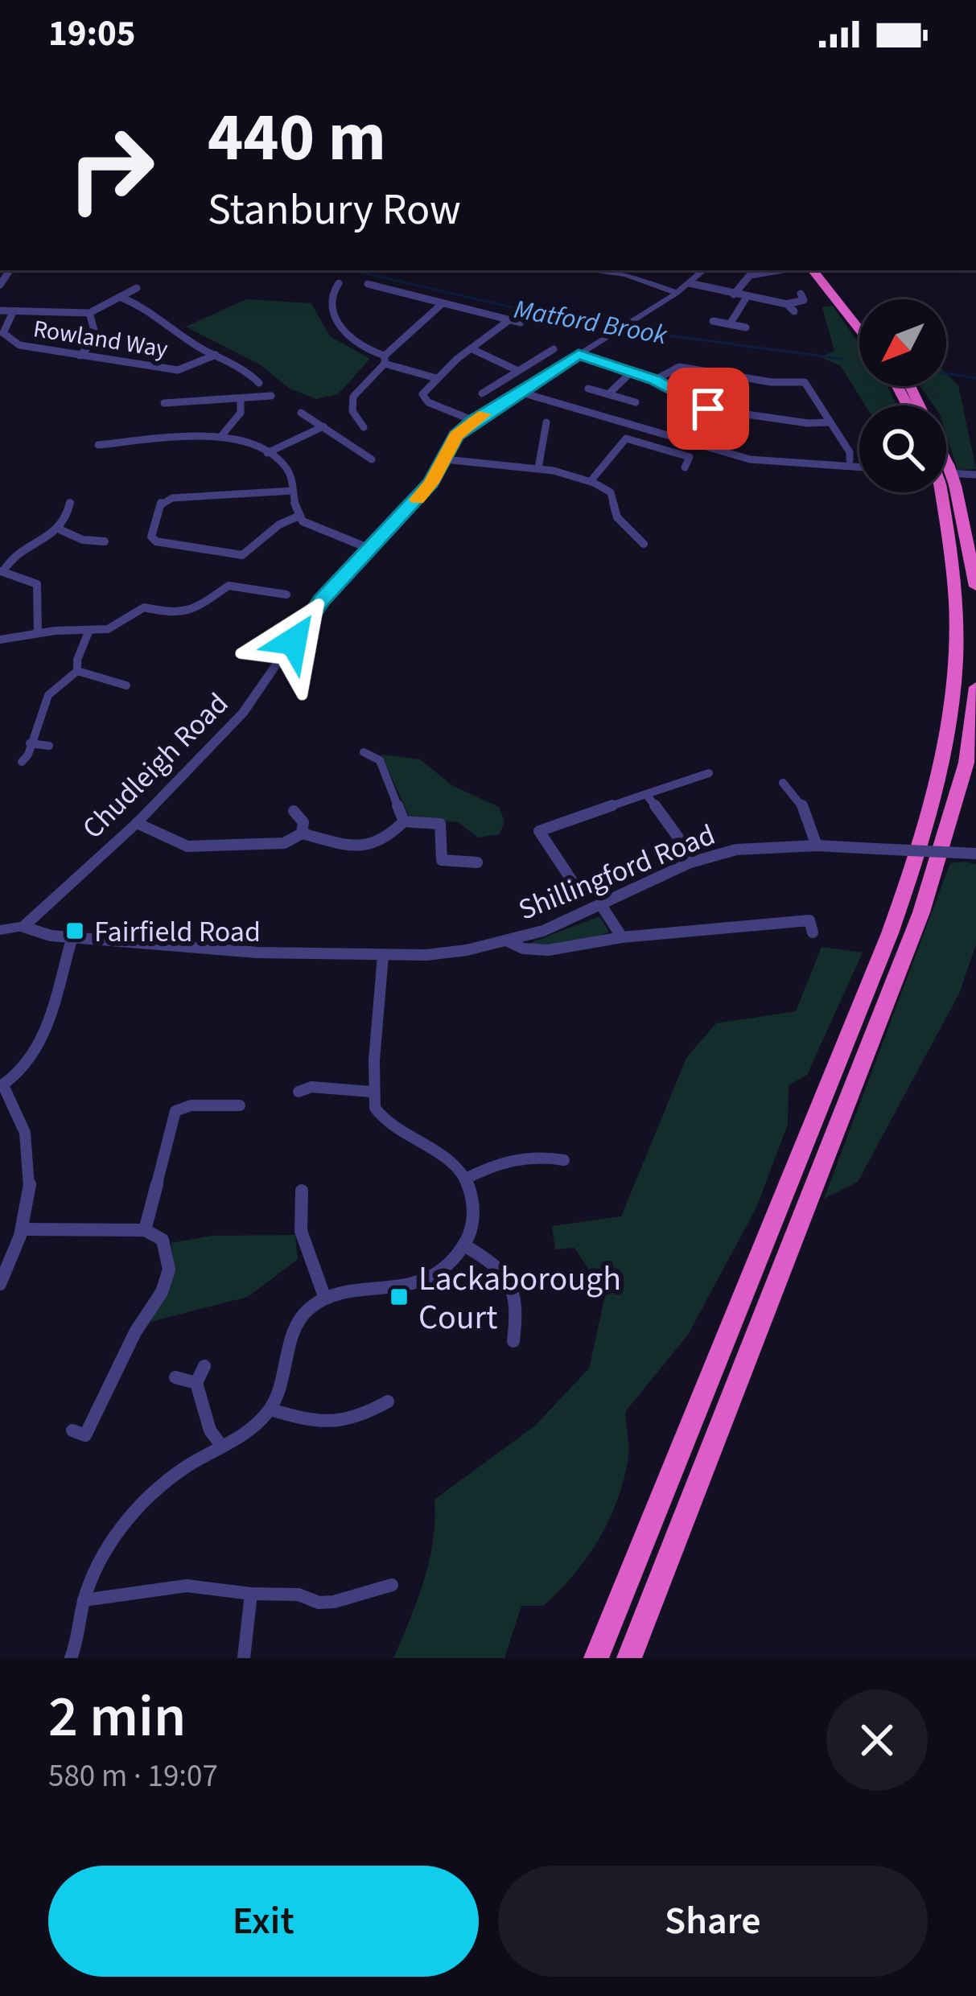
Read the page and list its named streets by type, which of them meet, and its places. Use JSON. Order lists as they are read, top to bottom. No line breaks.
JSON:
{"streets":{"street":["Rowland Way","Chudleigh Road","Shillingford Road"]},"crossings":[["Chudleigh Road","Shillingford Road"]],"water":["Matford Brook"],"places":{"transit":["Fairfield Road","Lackaborough Court"]},"north":"bottom left","page":{"status":"19:05","turn":["440 m","Stanbury Row"],"heading":["2 min","580 m · 19:07"],"buttons":["Exit","Share"]}}
